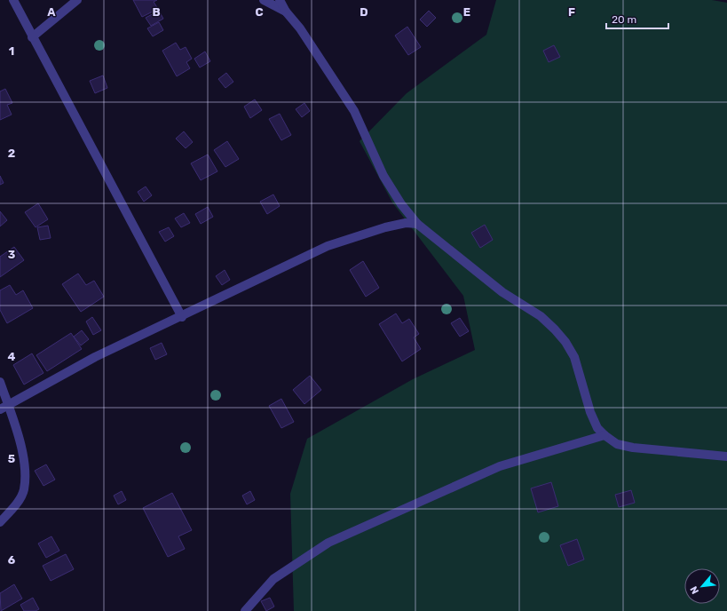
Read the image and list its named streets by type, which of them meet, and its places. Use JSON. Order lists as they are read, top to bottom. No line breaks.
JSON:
{"scale_bar":"20 m","north":"bottom left","grid":{"columns":["A","B","C","D","E","F"],"rows":["1","2","3","4","5","6"]}}
